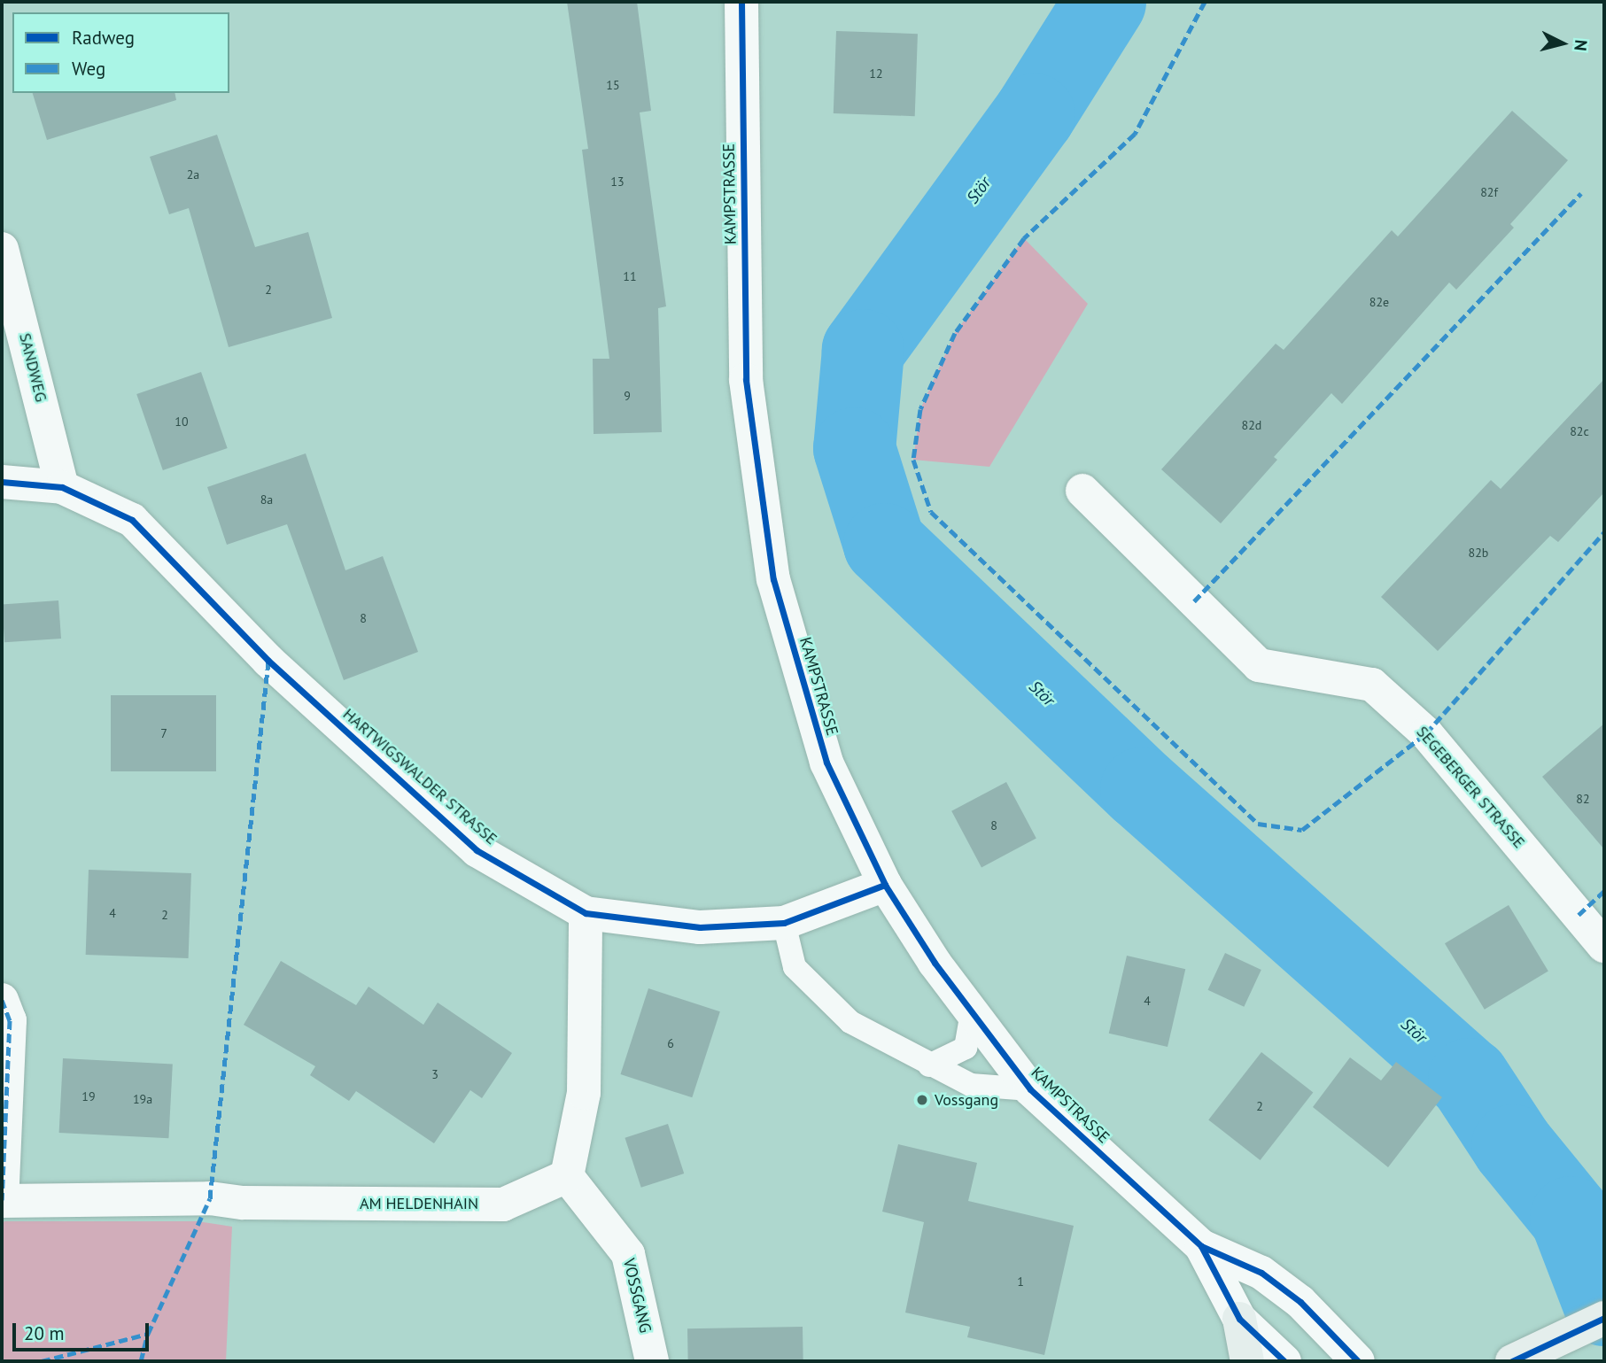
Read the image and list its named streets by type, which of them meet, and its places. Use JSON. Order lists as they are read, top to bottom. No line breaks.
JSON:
{"streets":{"street":["KAMPSTRASSE","SANDWEG","HARTWIGSWALDER STRASSE","SEGEBERGER STRASSE","AM HELDENHAIN","VOSSGANG"]},"crossings":[["KAMPSTRASSE","HARTWIGSWALDER STRASSE"],["SANDWEG","HARTWIGSWALDER STRASSE"],["AM HELDENHAIN","VOSSGANG"]],"water":["Stör"],"places":["Vossgang"],"house_numbers":["12","15","2a","13","82f","11","2","82e","9","10","82d","82c","8a","82b","8","7","82","8","4","2","4","6","3","19","19a","2","1"],"legend":["Radweg","Weg"],"scale_bar":"20 m","north":"right"}
